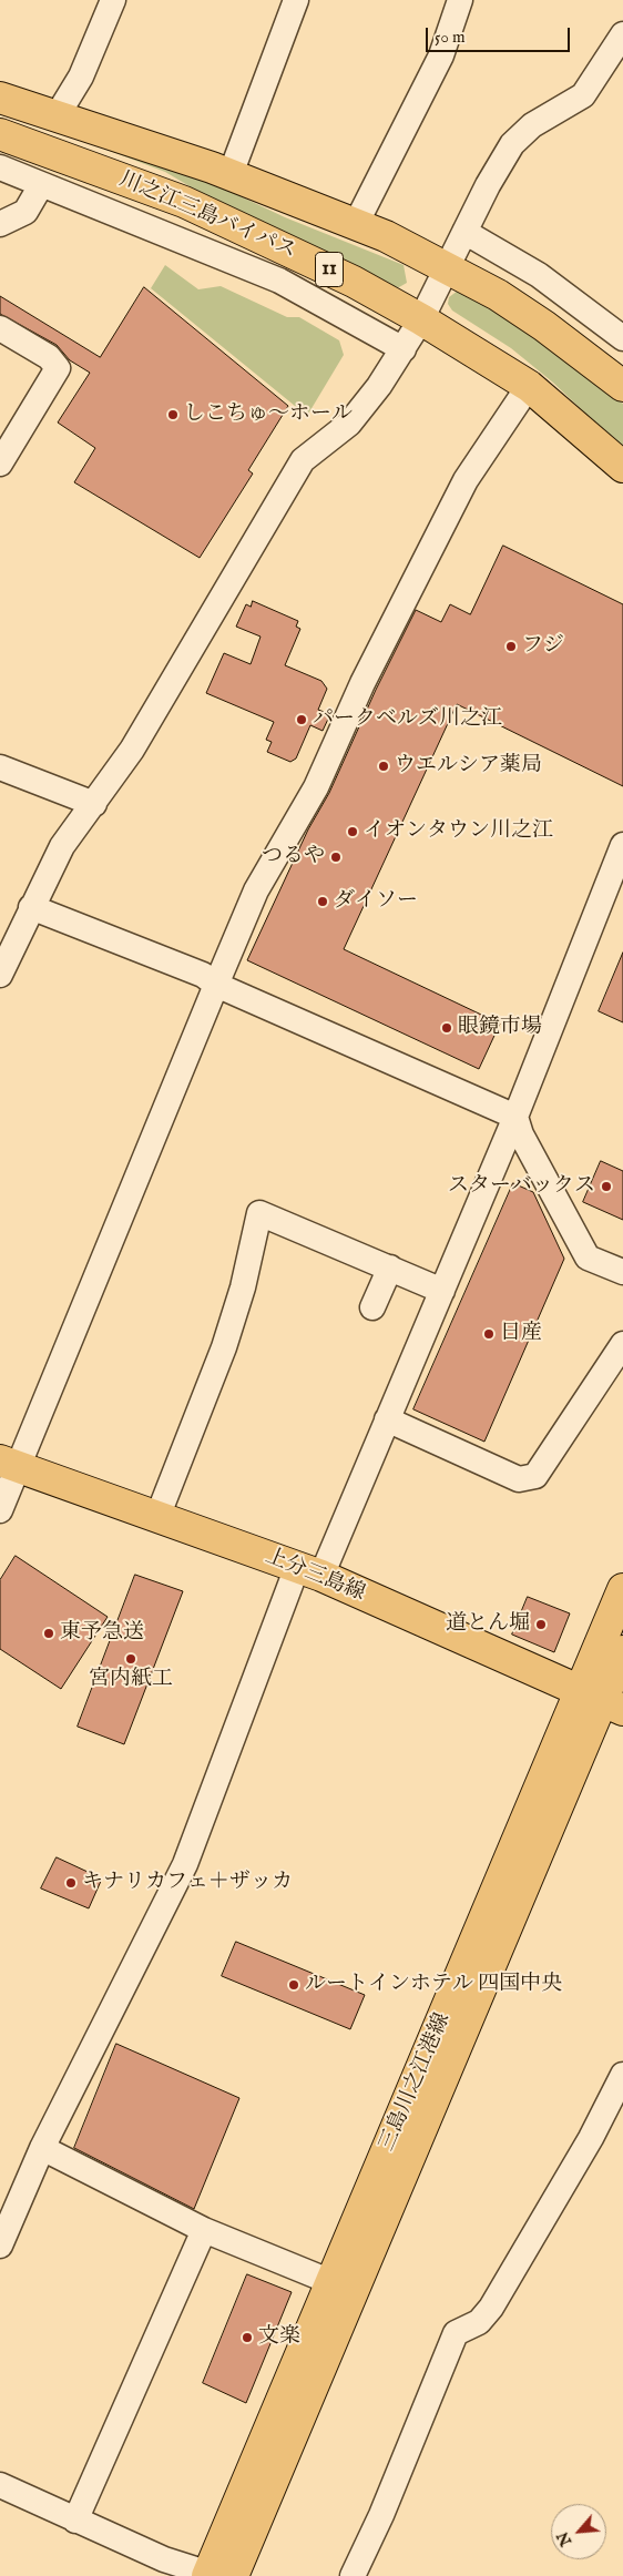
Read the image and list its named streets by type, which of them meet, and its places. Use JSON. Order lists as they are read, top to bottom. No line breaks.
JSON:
{"streets":{"main road":["川之江三島バイパス","11","上分三島線","三島川之江港線"]},"crossings":[["上分三島線","三島川之江港線"]],"places":["しこちゅ～ホール","フジ","パークベルズ川之江","ウエルシア薬局","イオンタウン川之江","つるや","ダイソー","眼鏡市場","スターバックス","日産","道とん堀","東予急送","宮内紙工","キナリカフェ＋ザッカ","ルートインホテル 四国中央","文楽"],"scale_bar":"50 m","north":"bottom left"}
